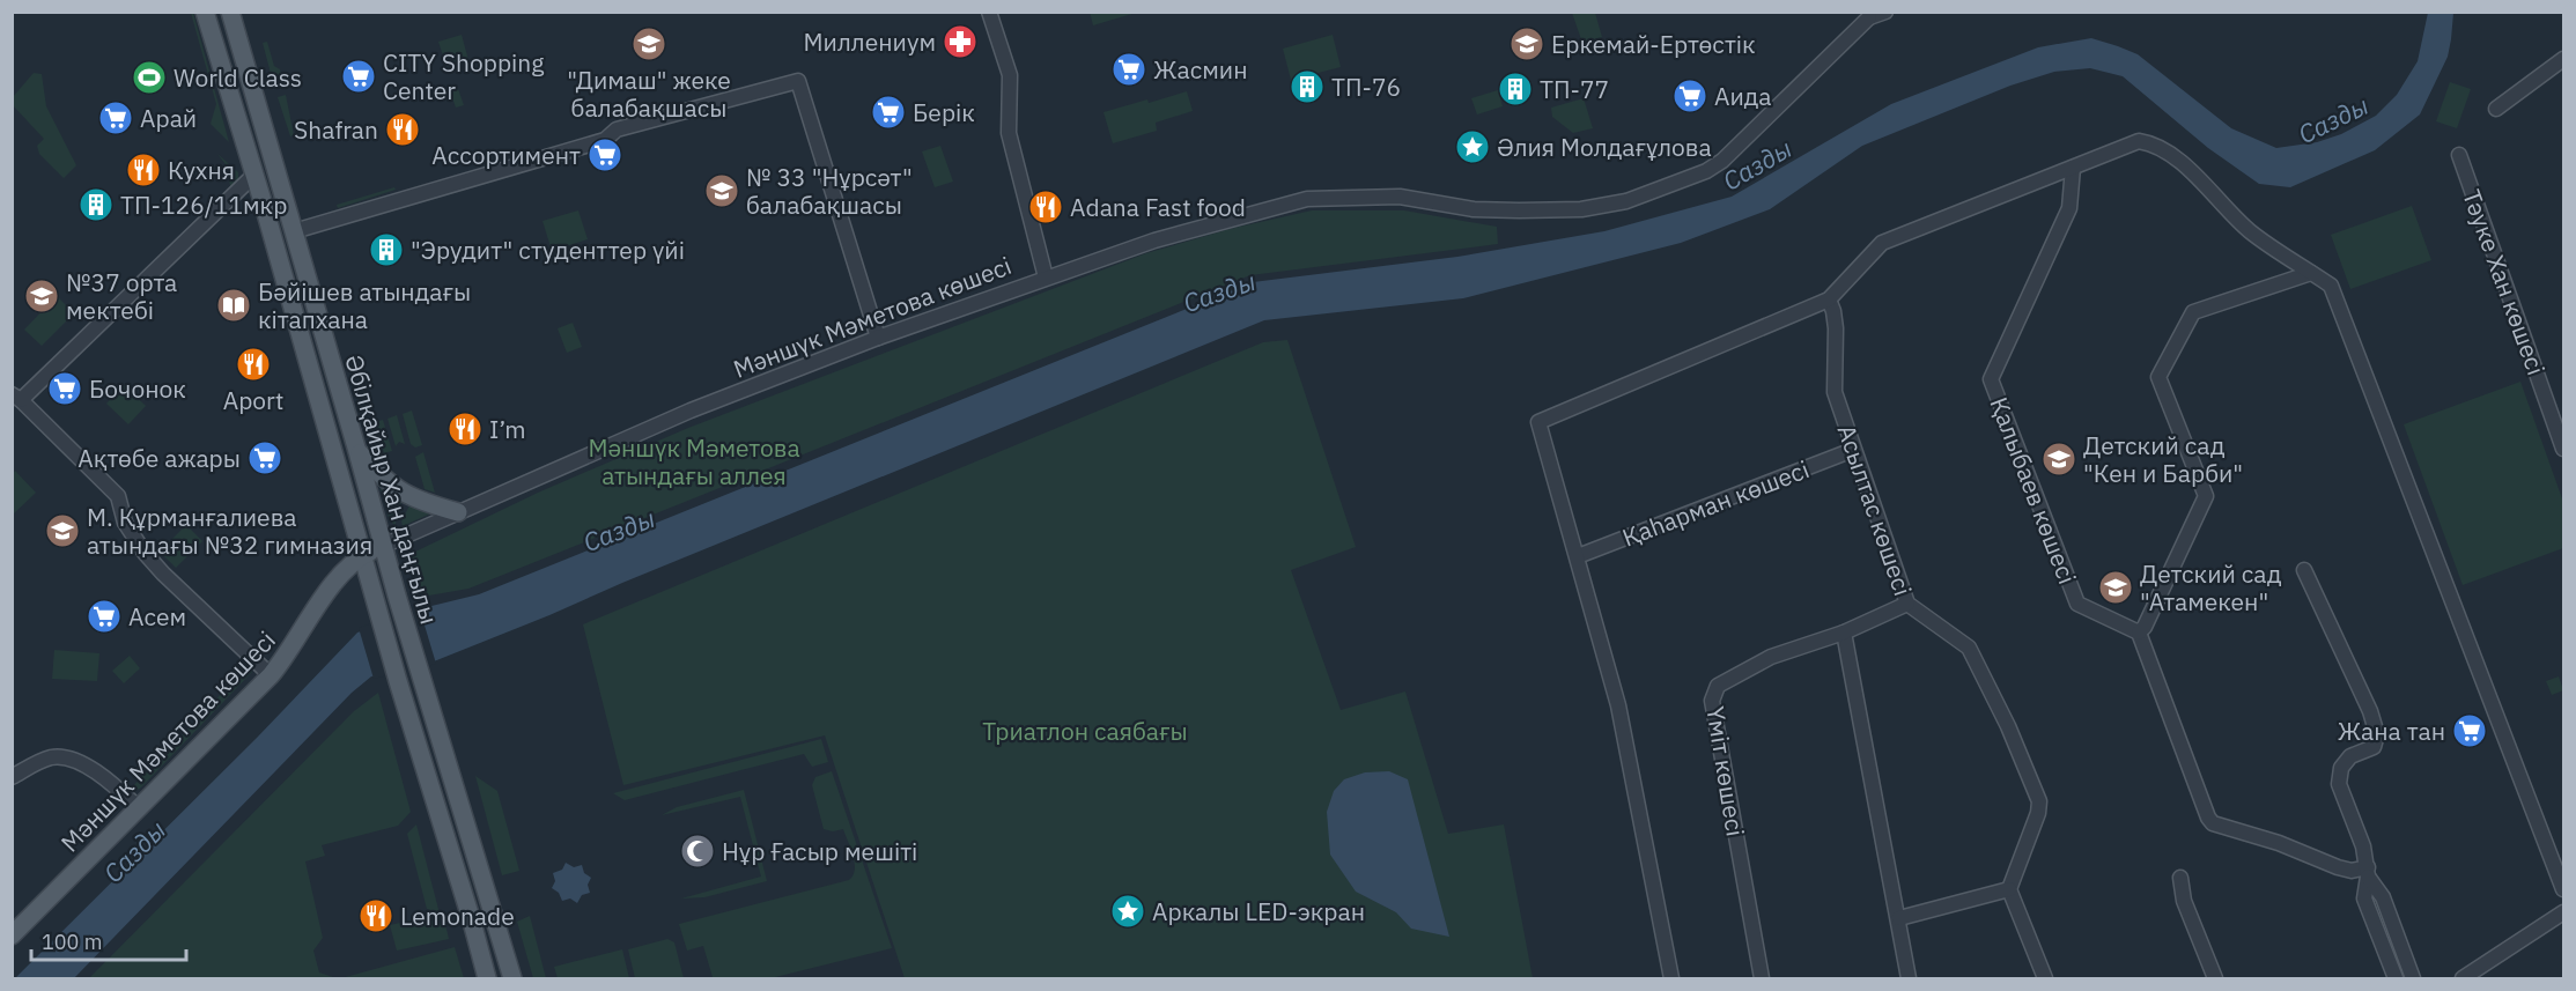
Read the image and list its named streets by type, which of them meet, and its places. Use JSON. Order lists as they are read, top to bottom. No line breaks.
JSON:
{"streets":{"main road":["Мәншүк Мәметова көшесі","Әбілқайыр Хан даңғылы"],"street":["Тәуке Хан көшесі","Қалыбаев көшесі","Қаһарман көшесі","Асылтас көшесі","Үміт көшесі"]},"crossings":[["Мәншүк Мәметова көшесі","Әбілқайыр Хан даңғылы"],["Қаһарман көшесі","Асылтас көшесі"],["Асылтас көшесі","Үміт көшесі"]],"water":["Сазды"],"parks":["Мәншүк Мәметова атындағы аллея","Триатлон саябағы"],"places":{"pharmacy":["Миллениум"],"school or university":["\"Димаш\" жеке балабақшасы","Еркемай-Ертөстік","№ 33 \"Нұрсәт\" балабақшасы","№37 орта мектебі","Детский сад \"Кен и Барби\"","М. Құрманғалиева атындағы №32 гимназия","Детский сад \"Атамекен\""],"supermarket":["Жасмин","CITY Shopping Center","Аида","Берік","Арай","Ассортимент","Бочонок","Ақтөбе ажары","Асем","Жана тан"],"sports":["World Class"],"building":["ТП-76","ТП-77","ТП-126/11мкр","\"Эрудит\" студенттер үйі"],"restaurant":["Shafran","Кухня","Adana Fast food","Aport","I’m","Lemonade"],"place":["Әлия Молдағұлова","Аркалы LED-экран"],"library":["Бәйішев атындағы кітапхана"],"mosque":["Нұр Ғасыр мешіті"]},"scale_bar":"100 m"}
